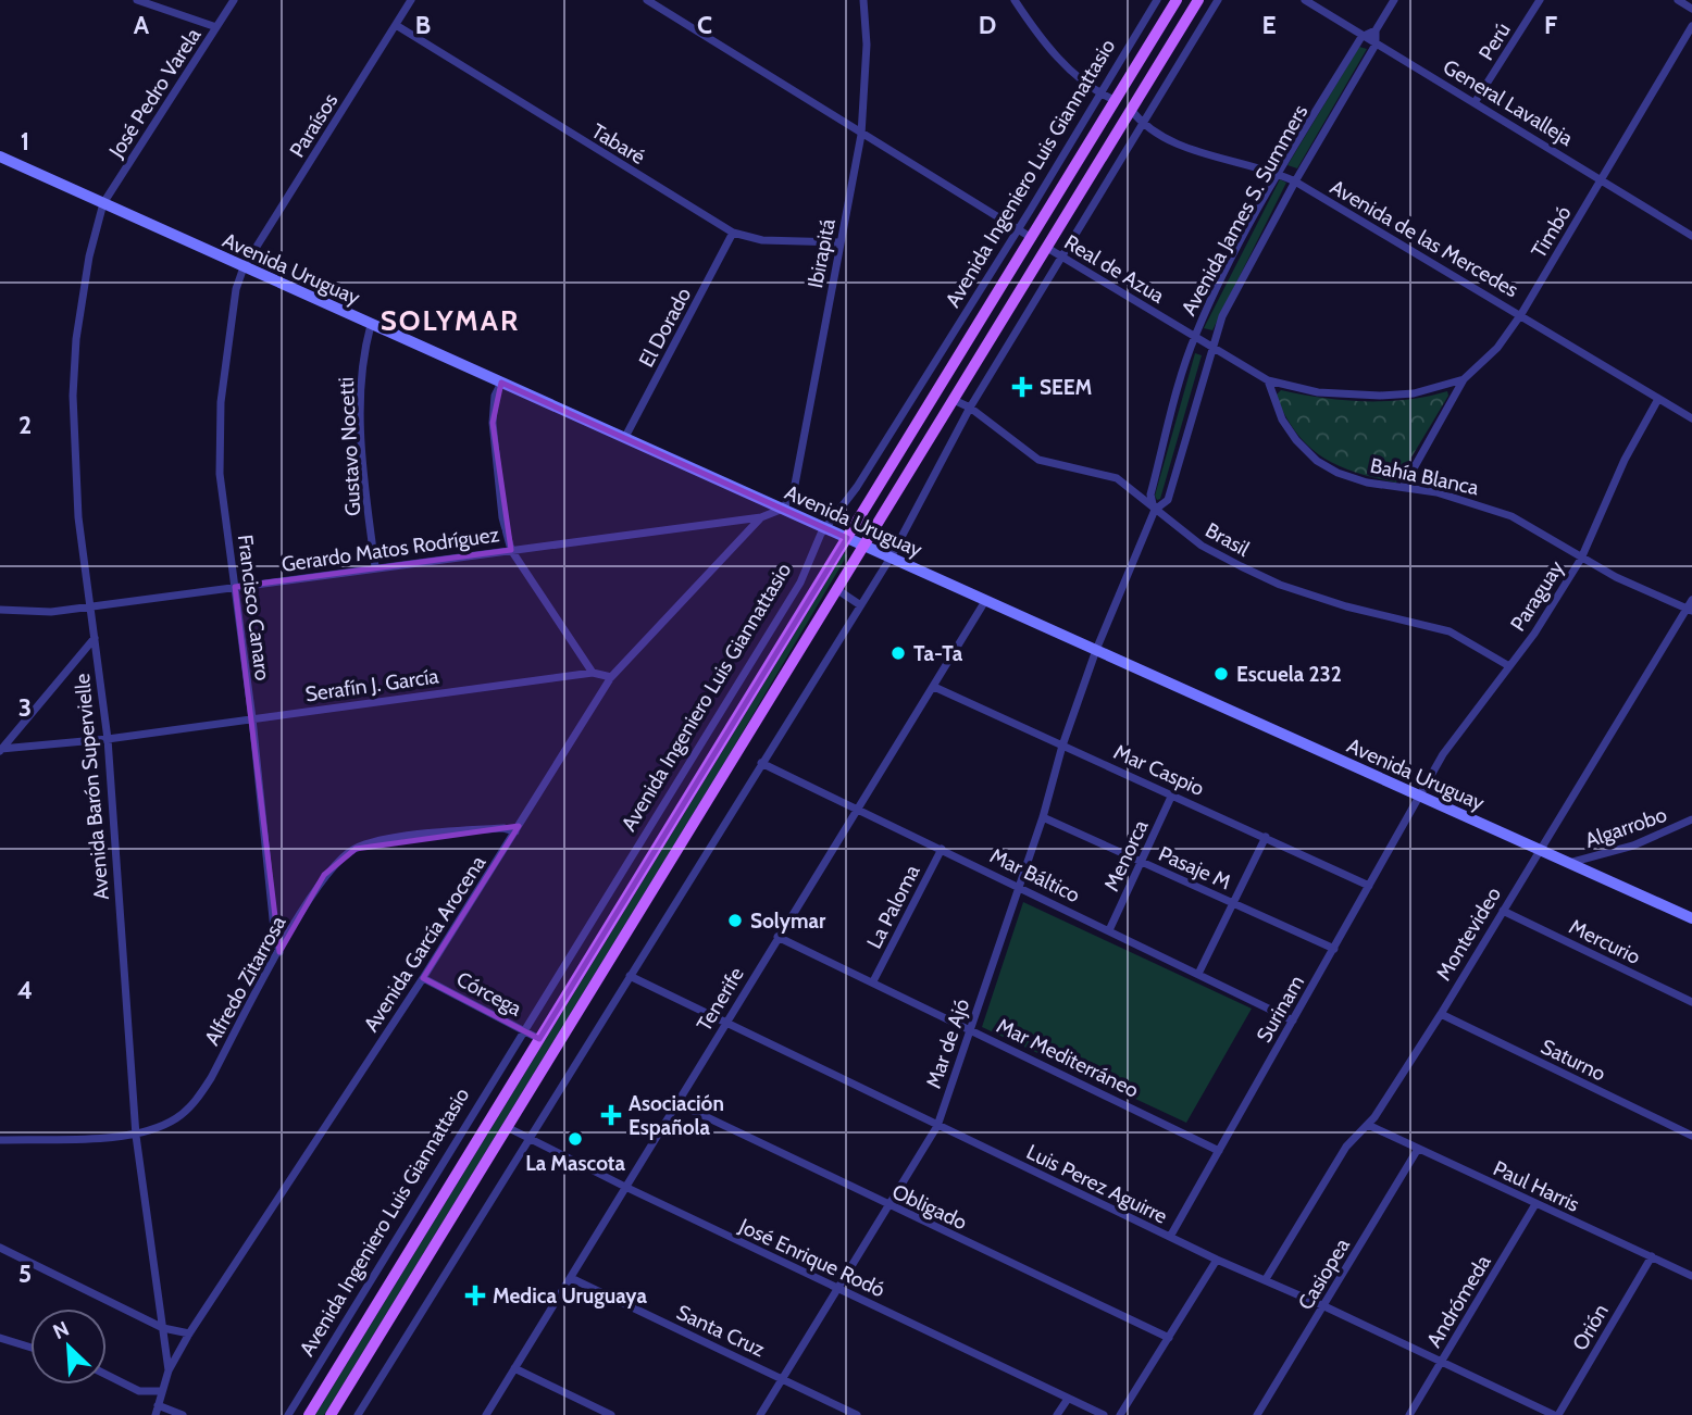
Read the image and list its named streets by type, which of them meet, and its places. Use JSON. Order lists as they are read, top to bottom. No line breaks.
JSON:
{"streets":{"main road":["Avenida Ingeniero Luis Giannattasio"],"street":["Perú","José Pedro Varela","General Lavalleja","Paraísos","Tabaré","Avenida James S. Summers","Timbó","Avenida de las Mercedes","Ibirapitá","Avenida Uruguay","Real de Azua","El Dorado","Gustavo Nocetti","Bahía Blanca","Brasil","Gerardo Matos Rodríguez","Paraguay","Francisco Canaro","Serafín J. García","Mar Caspio","Avenida Barón Supervielle","Algarrobo","Menorca","Pasaje M","Mar Báltico","La Paloma","Montevideo","Mercurio","Avenida García Arocena","Alfredo Zitarrosa","Córcega","Tenerife","Surinam","Mar de Ajó","Mar Mediterráneo","Saturno","Luis Perez Aguirre","Paul Harris","Obligado","José Enrique Rodó","Casiopea","Andrómeda","Orión","Santa Cruz"]},"crossings":[["Perú","General Lavalleja"],["José Pedro Varela","Avenida Uruguay"],["José Pedro Varela","Avenida Barón Supervielle"],["General Lavalleja","Avenida James S. Summers"],["General Lavalleja","Timbó"],["Paraísos","Tabaré"],["Paraísos","Avenida Uruguay"],["Paraísos","Francisco Canaro"],["Tabaré","Ibirapitá"],["Tabaré","El Dorado"],["Avenida Ingeniero Luis Giannattasio","Avenida Uruguay"],["Avenida Ingeniero Luis Giannattasio","Real de Azua"],["Avenida Ingeniero Luis Giannattasio","Córcega"],["Avenida James S. Summers","Avenida de las Mercedes"],["Avenida James S. Summers","Avenida Uruguay"],["Avenida James S. Summers","Real de Azua"],["Avenida James S. Summers","Brasil"],["Avenida James S. Summers","Mar de Ajó"],["Timbó","Avenida de las Mercedes"],["Timbó","Real de Azua"],["Timbó","Bahía Blanca"],["Avenida de las Mercedes","Paraguay"],["Ibirapitá","Avenida Uruguay"],["Ibirapitá","Real de Azua"],["Ibirapitá","Gerardo Matos Rodríguez"],["Avenida Uruguay","El Dorado"],["Avenida Uruguay","Gustavo Nocetti"],["Avenida Uruguay","Gerardo Matos Rodríguez"],["Avenida Uruguay","Paraguay"],["Avenida Uruguay","Francisco Canaro"],["Avenida Uruguay","Avenida Barón Supervielle"],["Avenida Uruguay","Algarrobo"],["Avenida Uruguay","Montevideo"],["Avenida Uruguay","Tenerife"],["Avenida Uruguay","Surinam"],["Avenida Uruguay","Mar de Ajó"],["Real de Azua","Bahía Blanca"],["Gustavo Nocetti","Gerardo Matos Rodríguez"],["Bahía Blanca","Paraguay"],["Bahía Blanca","Montevideo"],["Brasil","Paraguay"],["Gerardo Matos Rodríguez","Francisco Canaro"],["Gerardo Matos Rodríguez","Avenida Barón Supervielle"],["Gerardo Matos Rodríguez","Avenida García Arocena"],["Paraguay","Surinam"],["Francisco Canaro","Serafín J. García"],["Francisco Canaro","Alfredo Zitarrosa"],["Serafín J. García","Avenida Barón Supervielle"],["Serafín J. García","Avenida García Arocena"],["Mar Caspio","Menorca"],["Mar Caspio","Tenerife"],["Mar Caspio","Surinam"],["Mar Caspio","Mar de Ajó"],["Avenida Barón Supervielle","Avenida García Arocena"],["Avenida Barón Supervielle","Alfredo Zitarrosa"],["Menorca","Pasaje M"],["Menorca","Mar Báltico"],["Pasaje M","Surinam"],["Pasaje M","Mar de Ajó"],["Mar Báltico","La Paloma"],["Mar Báltico","Tenerife"],["Mar Báltico","Surinam"],["Mar Báltico","Mar de Ajó"],["La Paloma","Mar Mediterráneo"],["Montevideo","Mercurio"],["Montevideo","Saturno"],["Montevideo","Luis Perez Aguirre"],["Montevideo","Paul Harris"],["Avenida García Arocena","Alfredo Zitarrosa"],["Avenida García Arocena","Córcega"],["Tenerife","Mar Mediterráneo"],["Tenerife","Luis Perez Aguirre"],["Tenerife","Obligado"],["Tenerife","José Enrique Rodó"],["Tenerife","Santa Cruz"],["Surinam","Mar Mediterráneo"],["Surinam","Luis Perez Aguirre"],["Mar de Ajó","Mar Mediterráneo"],["Mar de Ajó","Luis Perez Aguirre"],["Mar de Ajó","Obligado"],["Mar de Ajó","José Enrique Rodó"],["Mar de Ajó","Santa Cruz"],["Luis Perez Aguirre","Casiopea"],["Luis Perez Aguirre","Andrómeda"],["Luis Perez Aguirre","Orión"],["Paul Harris","Casiopea"],["Paul Harris","Andrómeda"],["Paul Harris","Orión"]],"districts":["SOLYMAR"],"places":{"health":["SEEM","Asociación Española","Medica Uruguaya"],"other":["Ta-Ta","Escuela 232","Solymar","La Mascota"]},"north":"top left","grid":{"columns":["A","B","C","D","E","F"],"rows":["1","2","3","4","5"]}}
